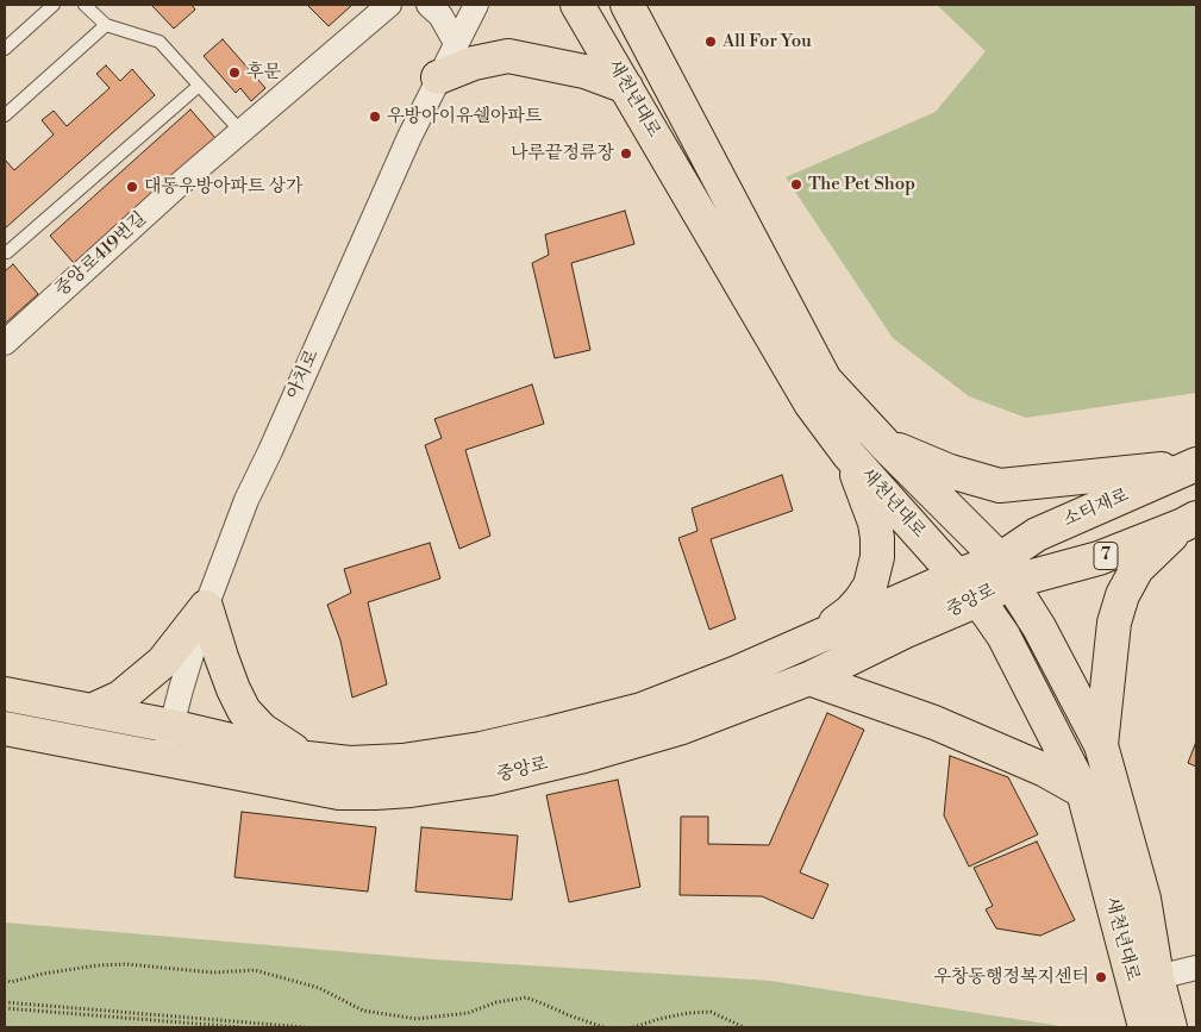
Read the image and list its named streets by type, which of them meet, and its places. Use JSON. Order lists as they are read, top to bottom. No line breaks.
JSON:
{"streets":{"main road":["새천년대로","소티재로","7","중앙로"],"street":["중앙로419번길","아치로"]},"crossings":[["새천년대로","소티재로"],["새천년대로","7"],["새천년대로","중앙로"],["아치로","중앙로"],["소티재로","7"],["소티재로","중앙로"],["7","중앙로"]],"places":["All For You","후문","우방아이유쉘아파트","나루끝정류장","The Pet Shop","대동우방아파트 상가","우창동행정복지센터"]}
